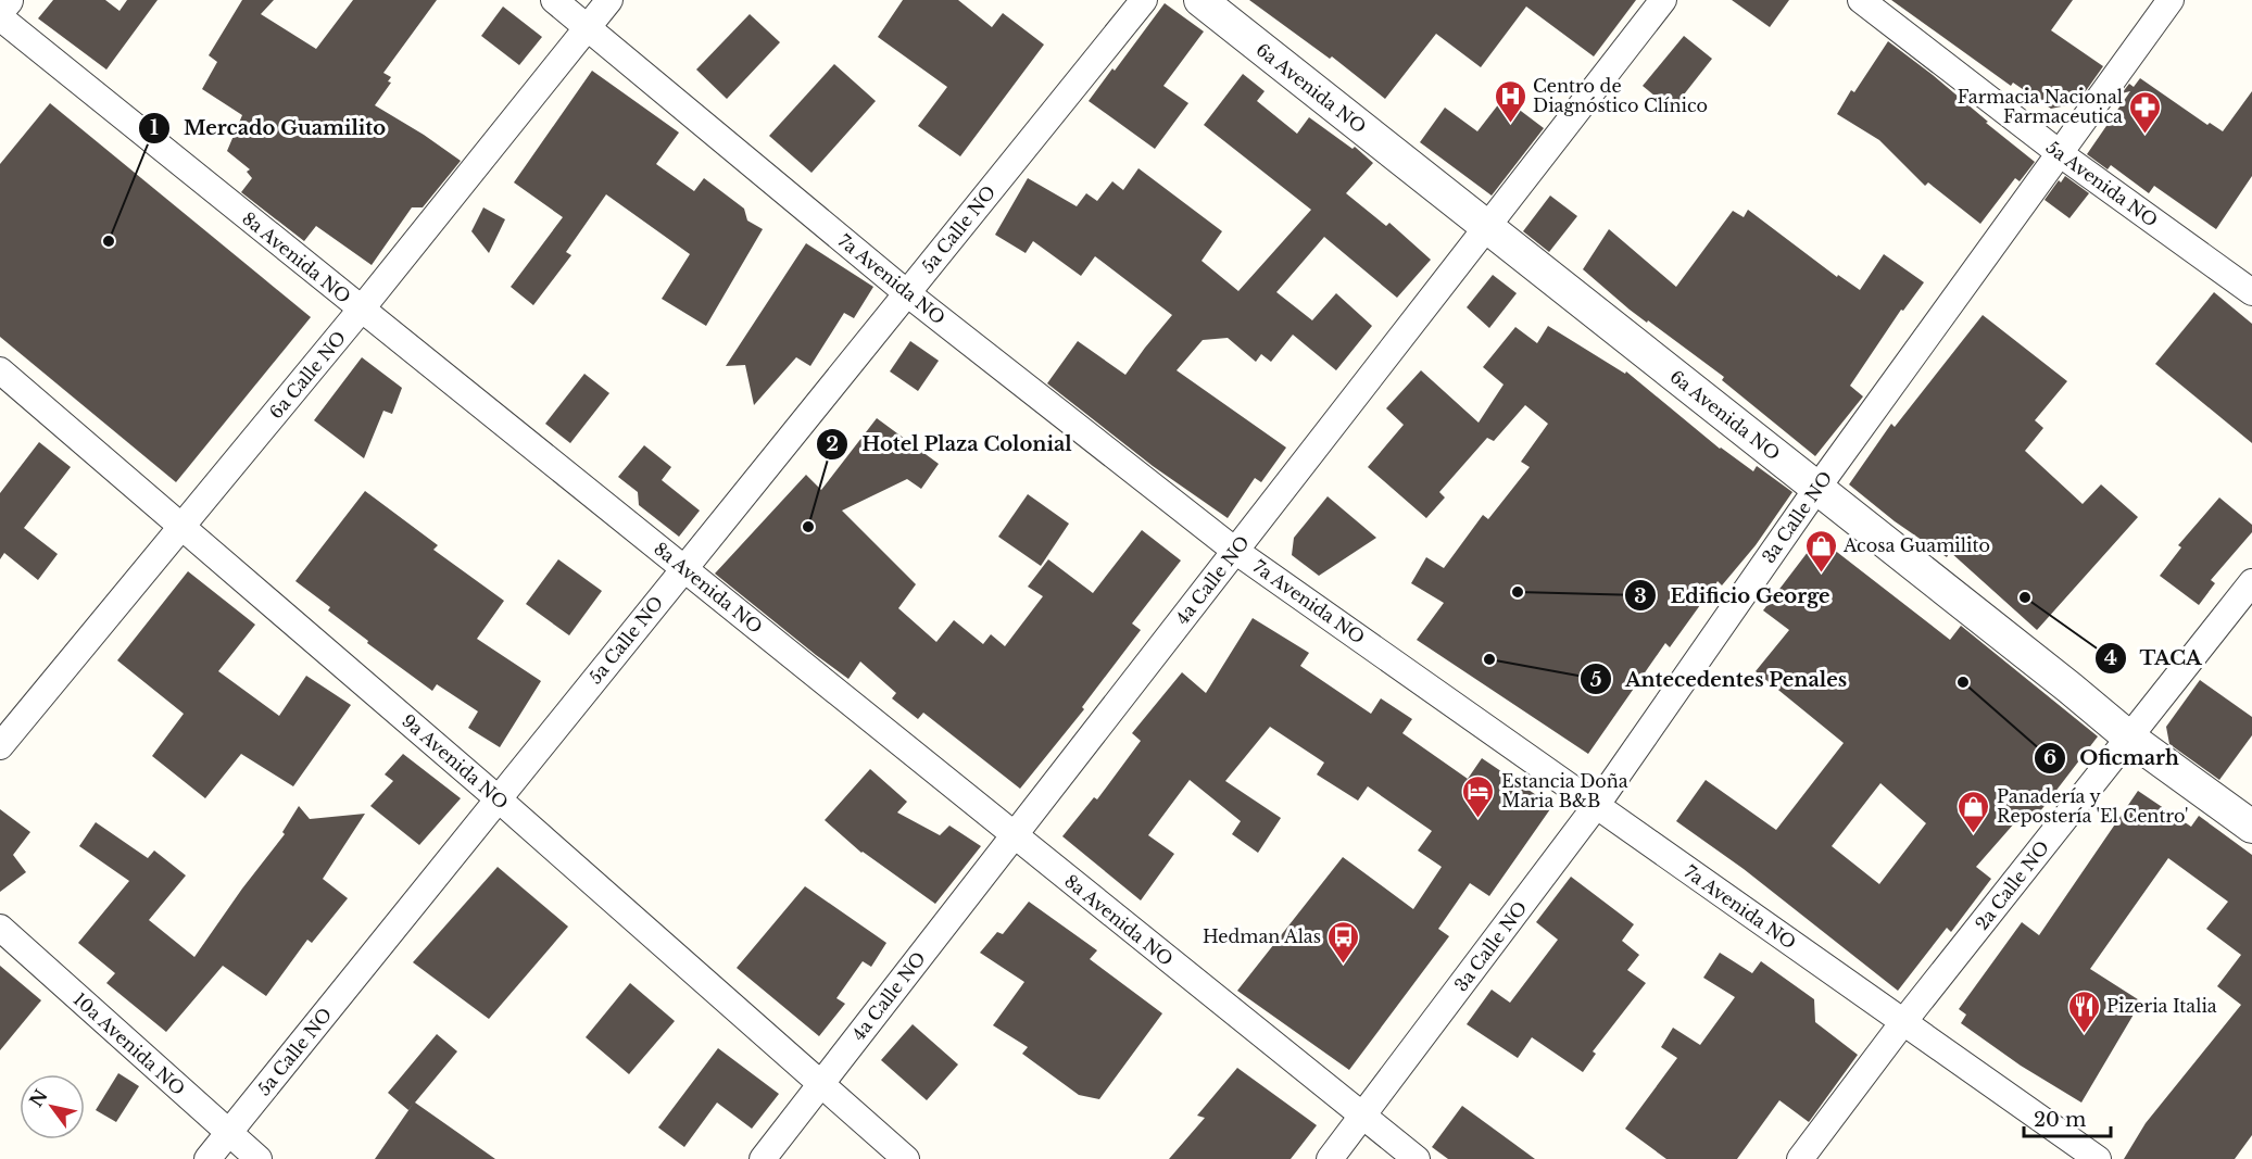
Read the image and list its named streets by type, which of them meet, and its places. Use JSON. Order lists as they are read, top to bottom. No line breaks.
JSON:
{"streets":{"street":["6a Avenida NO","5a Avenida NO","5a Calle NO","8a Avenida NO","7a Avenida NO","6a Calle NO","3a Calle NO","4a Calle NO","9a Avenida NO","2a Calle NO","10a Avenida NO"]},"crossings":[["6a Avenida NO","3a Calle NO"],["6a Avenida NO","4a Calle NO"],["6a Avenida NO","2a Calle NO"],["5a Avenida NO","3a Calle NO"],["5a Calle NO","8a Avenida NO"],["5a Calle NO","7a Avenida NO"],["5a Calle NO","9a Avenida NO"],["5a Calle NO","10a Avenida NO"],["8a Avenida NO","6a Calle NO"],["8a Avenida NO","3a Calle NO"],["8a Avenida NO","4a Calle NO"],["7a Avenida NO","6a Calle NO"],["7a Avenida NO","3a Calle NO"],["7a Avenida NO","4a Calle NO"],["7a Avenida NO","2a Calle NO"],["6a Calle NO","9a Avenida NO"],["4a Calle NO","9a Avenida NO"]],"places":{"hospital":["Centro de Diagnóstico Clínico"],"pharmacy":["Farmacia Nacional Farmaceutica"],"other":["Mercado Guamilito","Hotel Plaza Colonial","Edificio George","TACA","Antecedentes Penales","Oficmarh"],"shop":["Acosa Guamilito","Panadería y Repostería 'El Centro'"],"hotel":["Estancia Doña Maria B&B"],"bus stop":["Hedman Alas"],"restaurant":["Pizeria Italia"]},"scale_bar":"20 m","north":"top left"}
